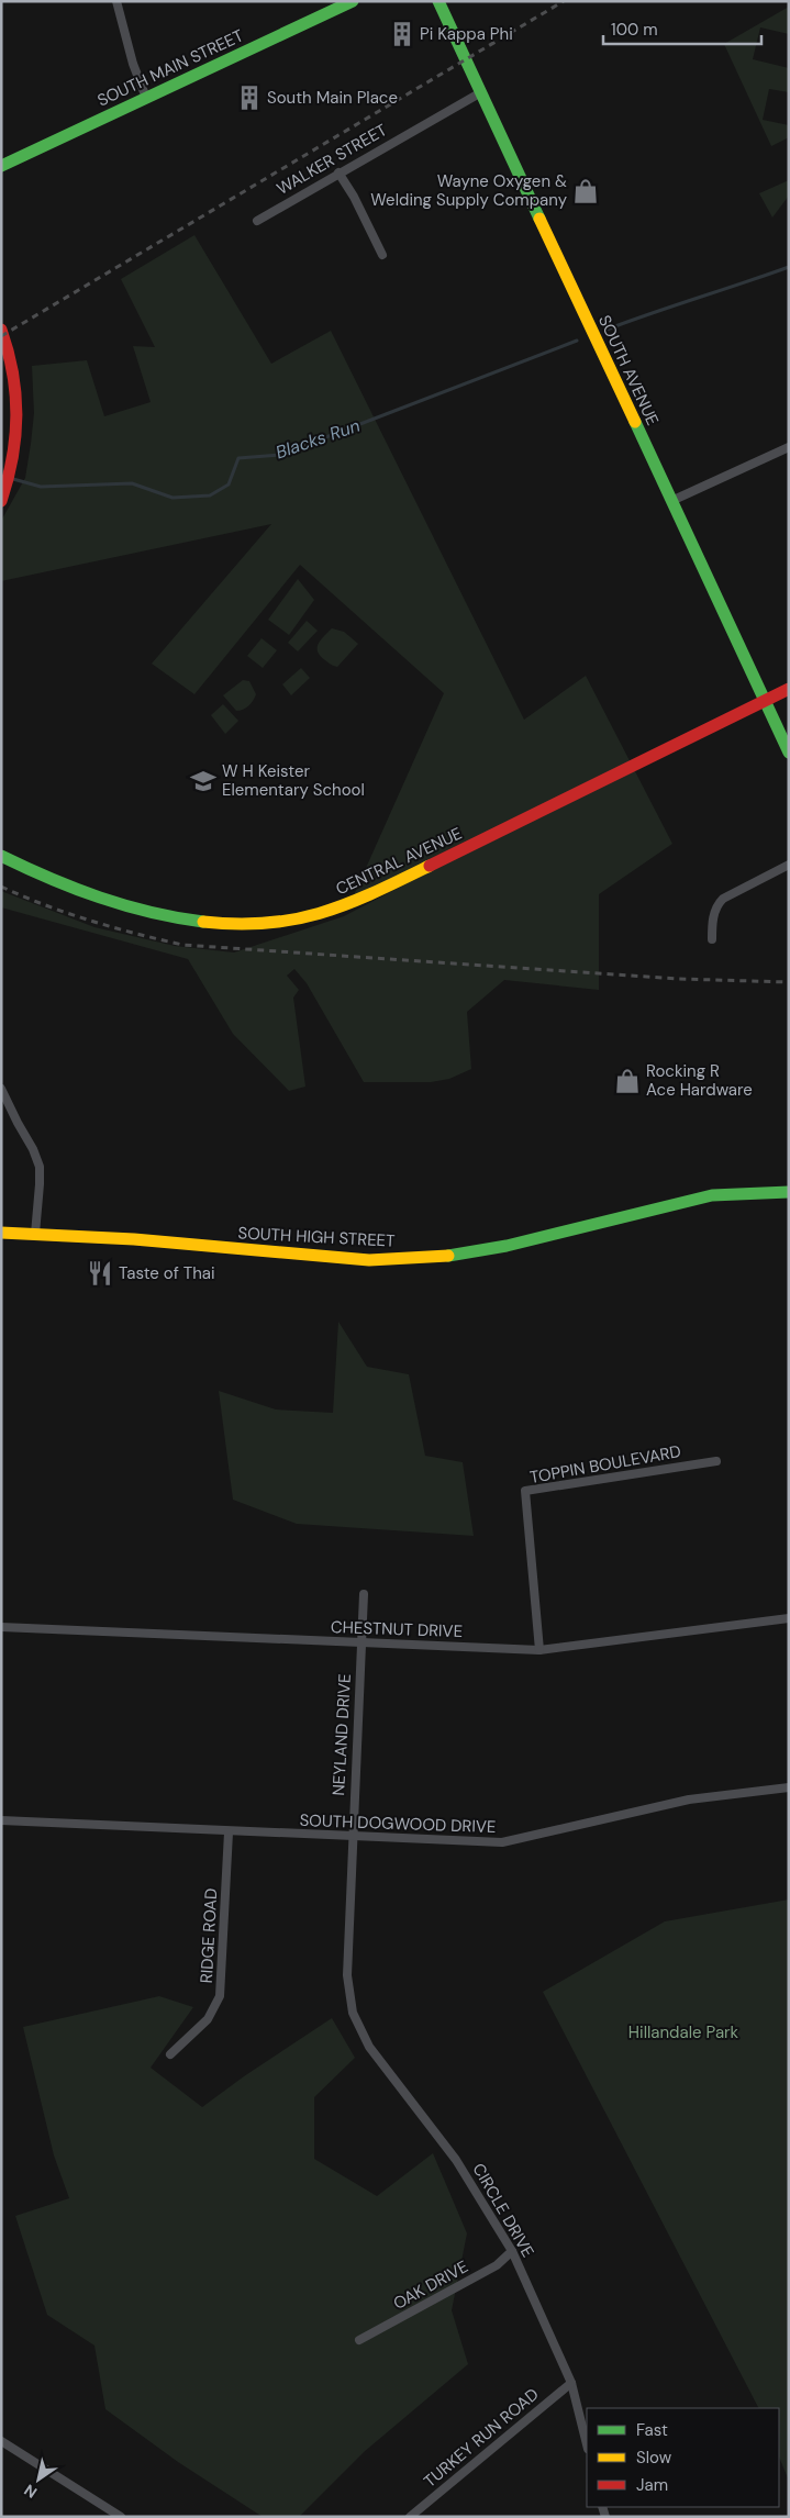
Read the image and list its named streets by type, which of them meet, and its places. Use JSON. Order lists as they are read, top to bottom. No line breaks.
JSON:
{"streets":{"street":["SOUTH MAIN STREET","WALKER STREET","SOUTH AVENUE","CENTRAL AVENUE","SOUTH HIGH STREET","TOPPIN BOULEVARD","CHESTNUT DRIVE","NEYLAND DRIVE","SOUTH DOGWOOD DRIVE","RIDGE ROAD","CIRCLE DRIVE","OAK DRIVE","TURKEY RUN ROAD"]},"crossings":[["WALKER STREET","SOUTH AVENUE"],["SOUTH AVENUE","CENTRAL AVENUE"],["TOPPIN BOULEVARD","CHESTNUT DRIVE"],["CHESTNUT DRIVE","NEYLAND DRIVE"],["NEYLAND DRIVE","SOUTH DOGWOOD DRIVE"],["NEYLAND DRIVE","CIRCLE DRIVE"],["SOUTH DOGWOOD DRIVE","RIDGE ROAD"],["CIRCLE DRIVE","OAK DRIVE"],["CIRCLE DRIVE","TURKEY RUN ROAD"]],"water":["Blacks Run"],"parks":["Hillandale Park"],"places":{"building":["Pi Kappa Phi","South Main Place"],"shop":["Wayne Oxygen & Welding Supply Company","Rocking R Ace Hardware"],"school or university":["W H Keister Elementary School"],"restaurant":["Taste of Thai"]},"legend":["Fast","Slow","Jam"],"scale_bar":"100 m","north":"bottom left"}
